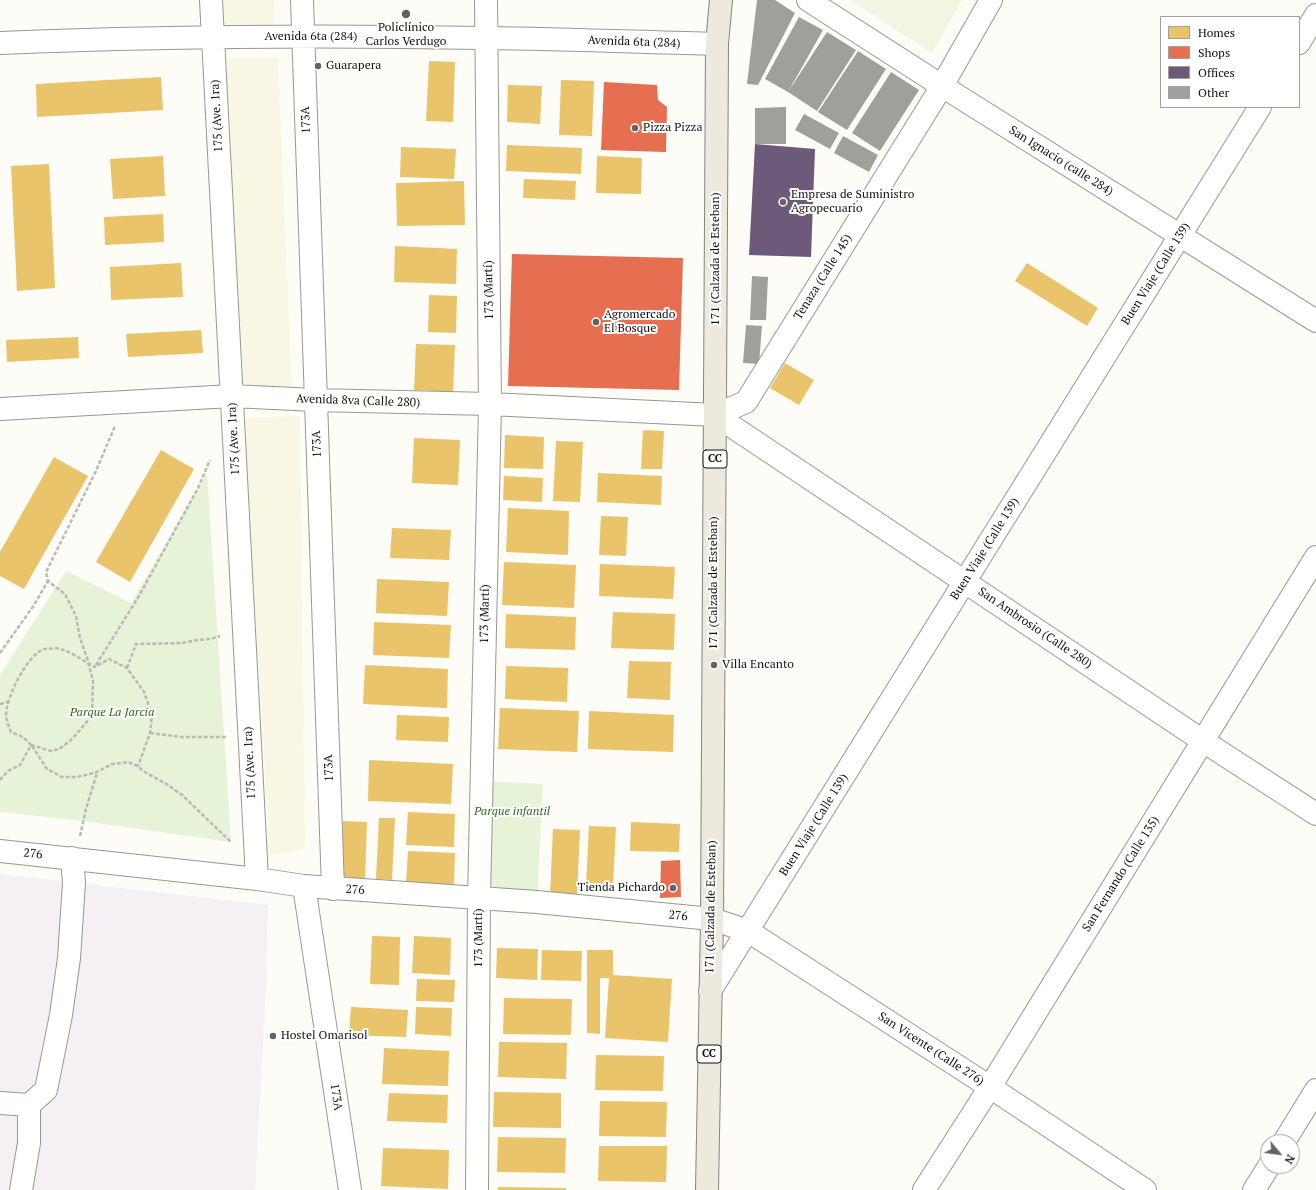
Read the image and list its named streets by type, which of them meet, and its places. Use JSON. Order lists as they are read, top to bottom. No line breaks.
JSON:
{"streets":{"main road":["171 (Calzada de Esteban)","CC"],"street":["Avenida 6ta (284)","175 (Ave. 1ra)","173A","San Ignacio (calle 284)","Buen Viaje (Calle 139)","Tenaza (Calle 145)","173 (Martí)","Avenida 8va (Calle 280)","San Ambrosio (Calle 280)","276","San Fernando (Calle 135)","San Vicente (Calle 276)"]},"crossings":[["Avenida 6ta (284)","175 (Ave. 1ra)"],["Avenida 6ta (284)","173A"],["Avenida 6ta (284)","171 (Calzada de Esteban)"],["Avenida 6ta (284)","173 (Martí)"],["175 (Ave. 1ra)","Avenida 8va (Calle 280)"],["175 (Ave. 1ra)","276"],["173A","Avenida 8va (Calle 280)"],["173A","276"],["San Ignacio (calle 284)","Buen Viaje (Calle 139)"],["San Ignacio (calle 284)","Tenaza (Calle 145)"],["171 (Calzada de Esteban)","Buen Viaje (Calle 139)"],["171 (Calzada de Esteban)","Tenaza (Calle 145)"],["171 (Calzada de Esteban)","Avenida 8va (Calle 280)"],["171 (Calzada de Esteban)","San Ambrosio (Calle 280)"],["171 (Calzada de Esteban)","276"],["171 (Calzada de Esteban)","San Vicente (Calle 276)"],["Buen Viaje (Calle 139)","San Ambrosio (Calle 280)"],["Buen Viaje (Calle 139)","San Vicente (Calle 276)"],["Tenaza (Calle 145)","Avenida 8va (Calle 280)"],["Tenaza (Calle 145)","San Ambrosio (Calle 280)"],["173 (Martí)","Avenida 8va (Calle 280)"],["173 (Martí)","276"],["Avenida 8va (Calle 280)","San Ambrosio (Calle 280)"],["San Ambrosio (Calle 280)","San Fernando (Calle 135)"],["276","San Vicente (Calle 276)"],["San Fernando (Calle 135)","San Vicente (Calle 276)"]],"parks":["Parque La Jarcia","Parque infantil"],"places":["Policlínico Carlos Verdugo","Guarapera","Pizza Pizza","Empresa de Suministro Agropecuario","Agromercado El Bosque","Villa Encanto","Tienda Pichardo","Hostel Omarisol"],"legend":["Homes","Shops","Offices","Other"],"north":"bottom right"}
